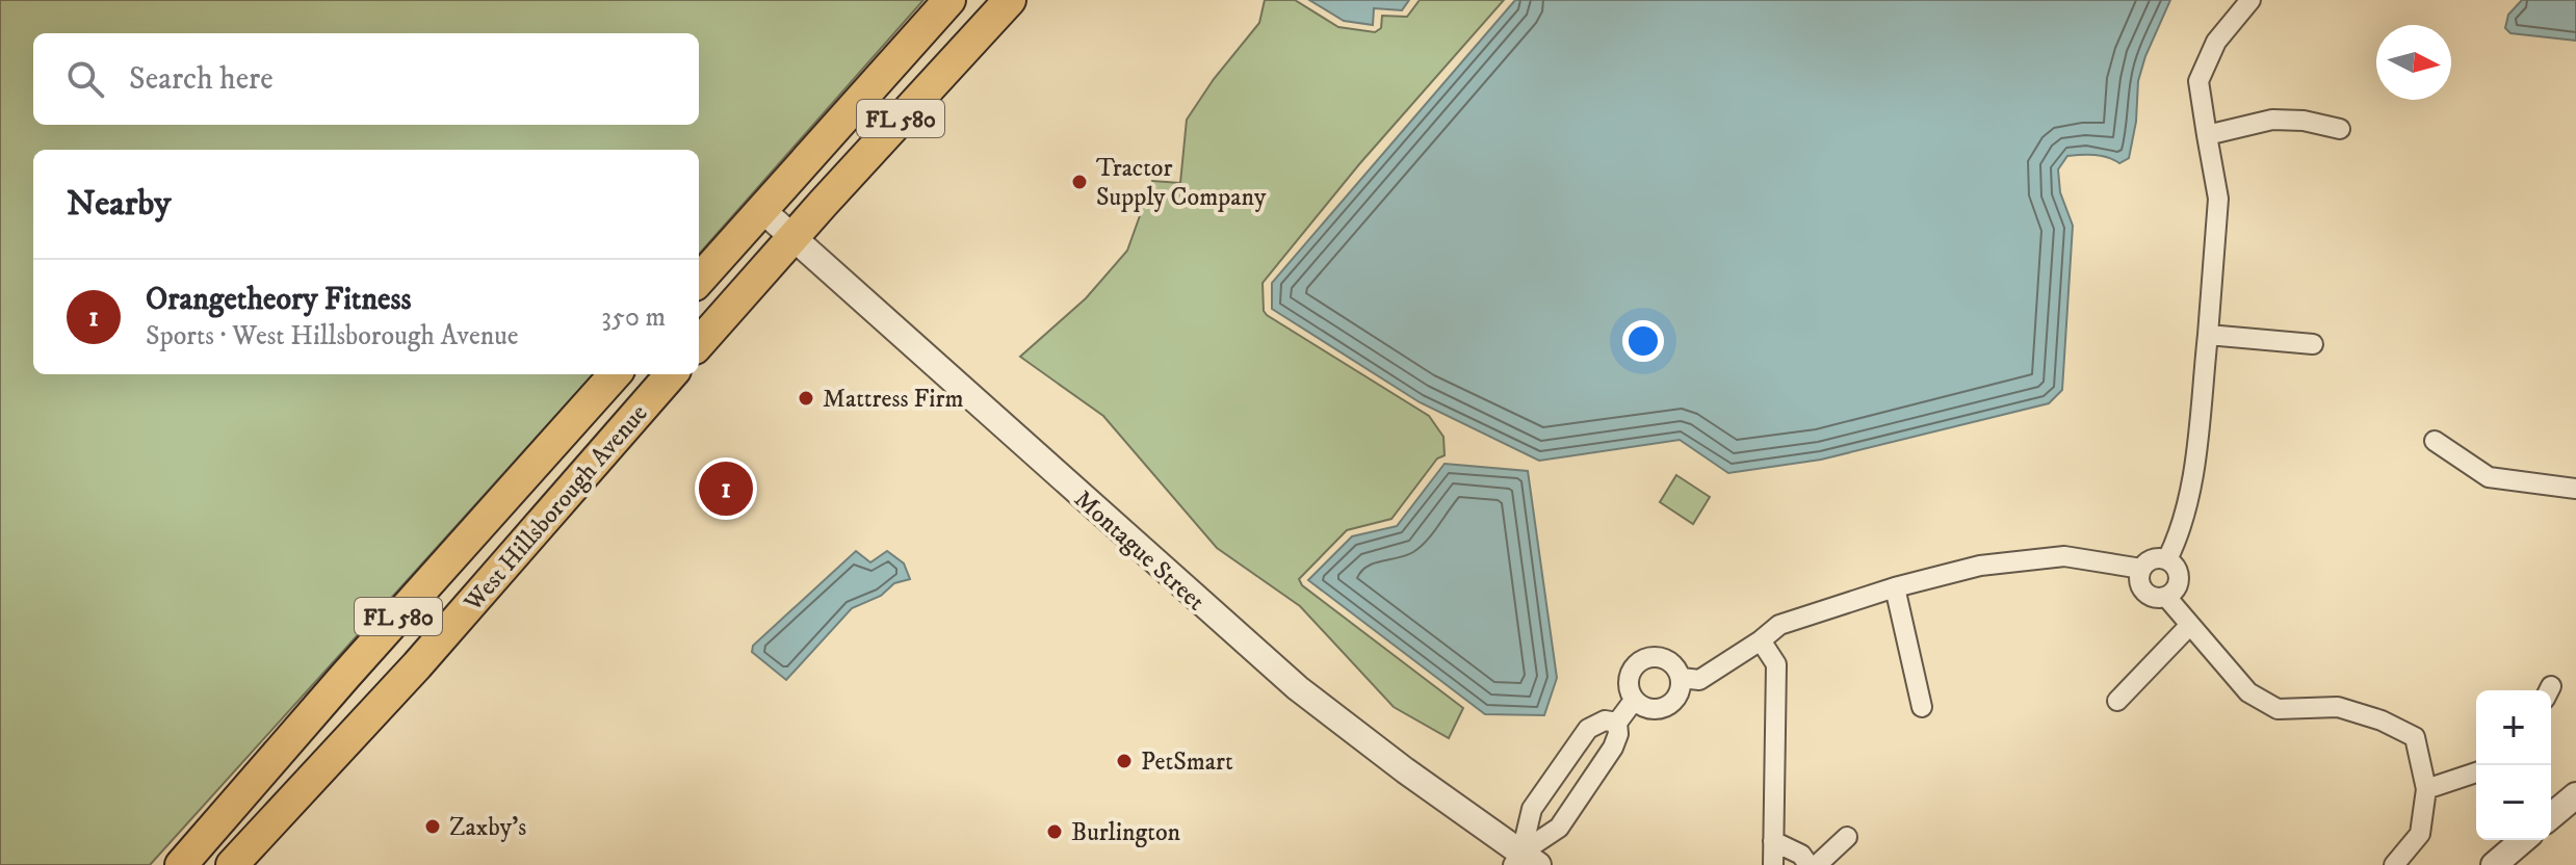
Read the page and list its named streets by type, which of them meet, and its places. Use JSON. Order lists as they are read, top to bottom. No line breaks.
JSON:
{"streets":{"main road":["FL 580","West Hillsborough Avenue"],"street":["Montague Street"]},"crossings":[["FL 580","Montague Street"]],"places":["Tractor Supply Company","Mattress Firm","PetSmart","Zaxby's","Burlington"],"north":"right","page":{"search":"Search here","heading":"Nearby","list":[{"mark":"1","name":"Orangetheory Fitness","note":"Sports · West Hillsborough Avenue","value":"350 m"}],"pins":"1","map_buttons":["+","−"]}}
